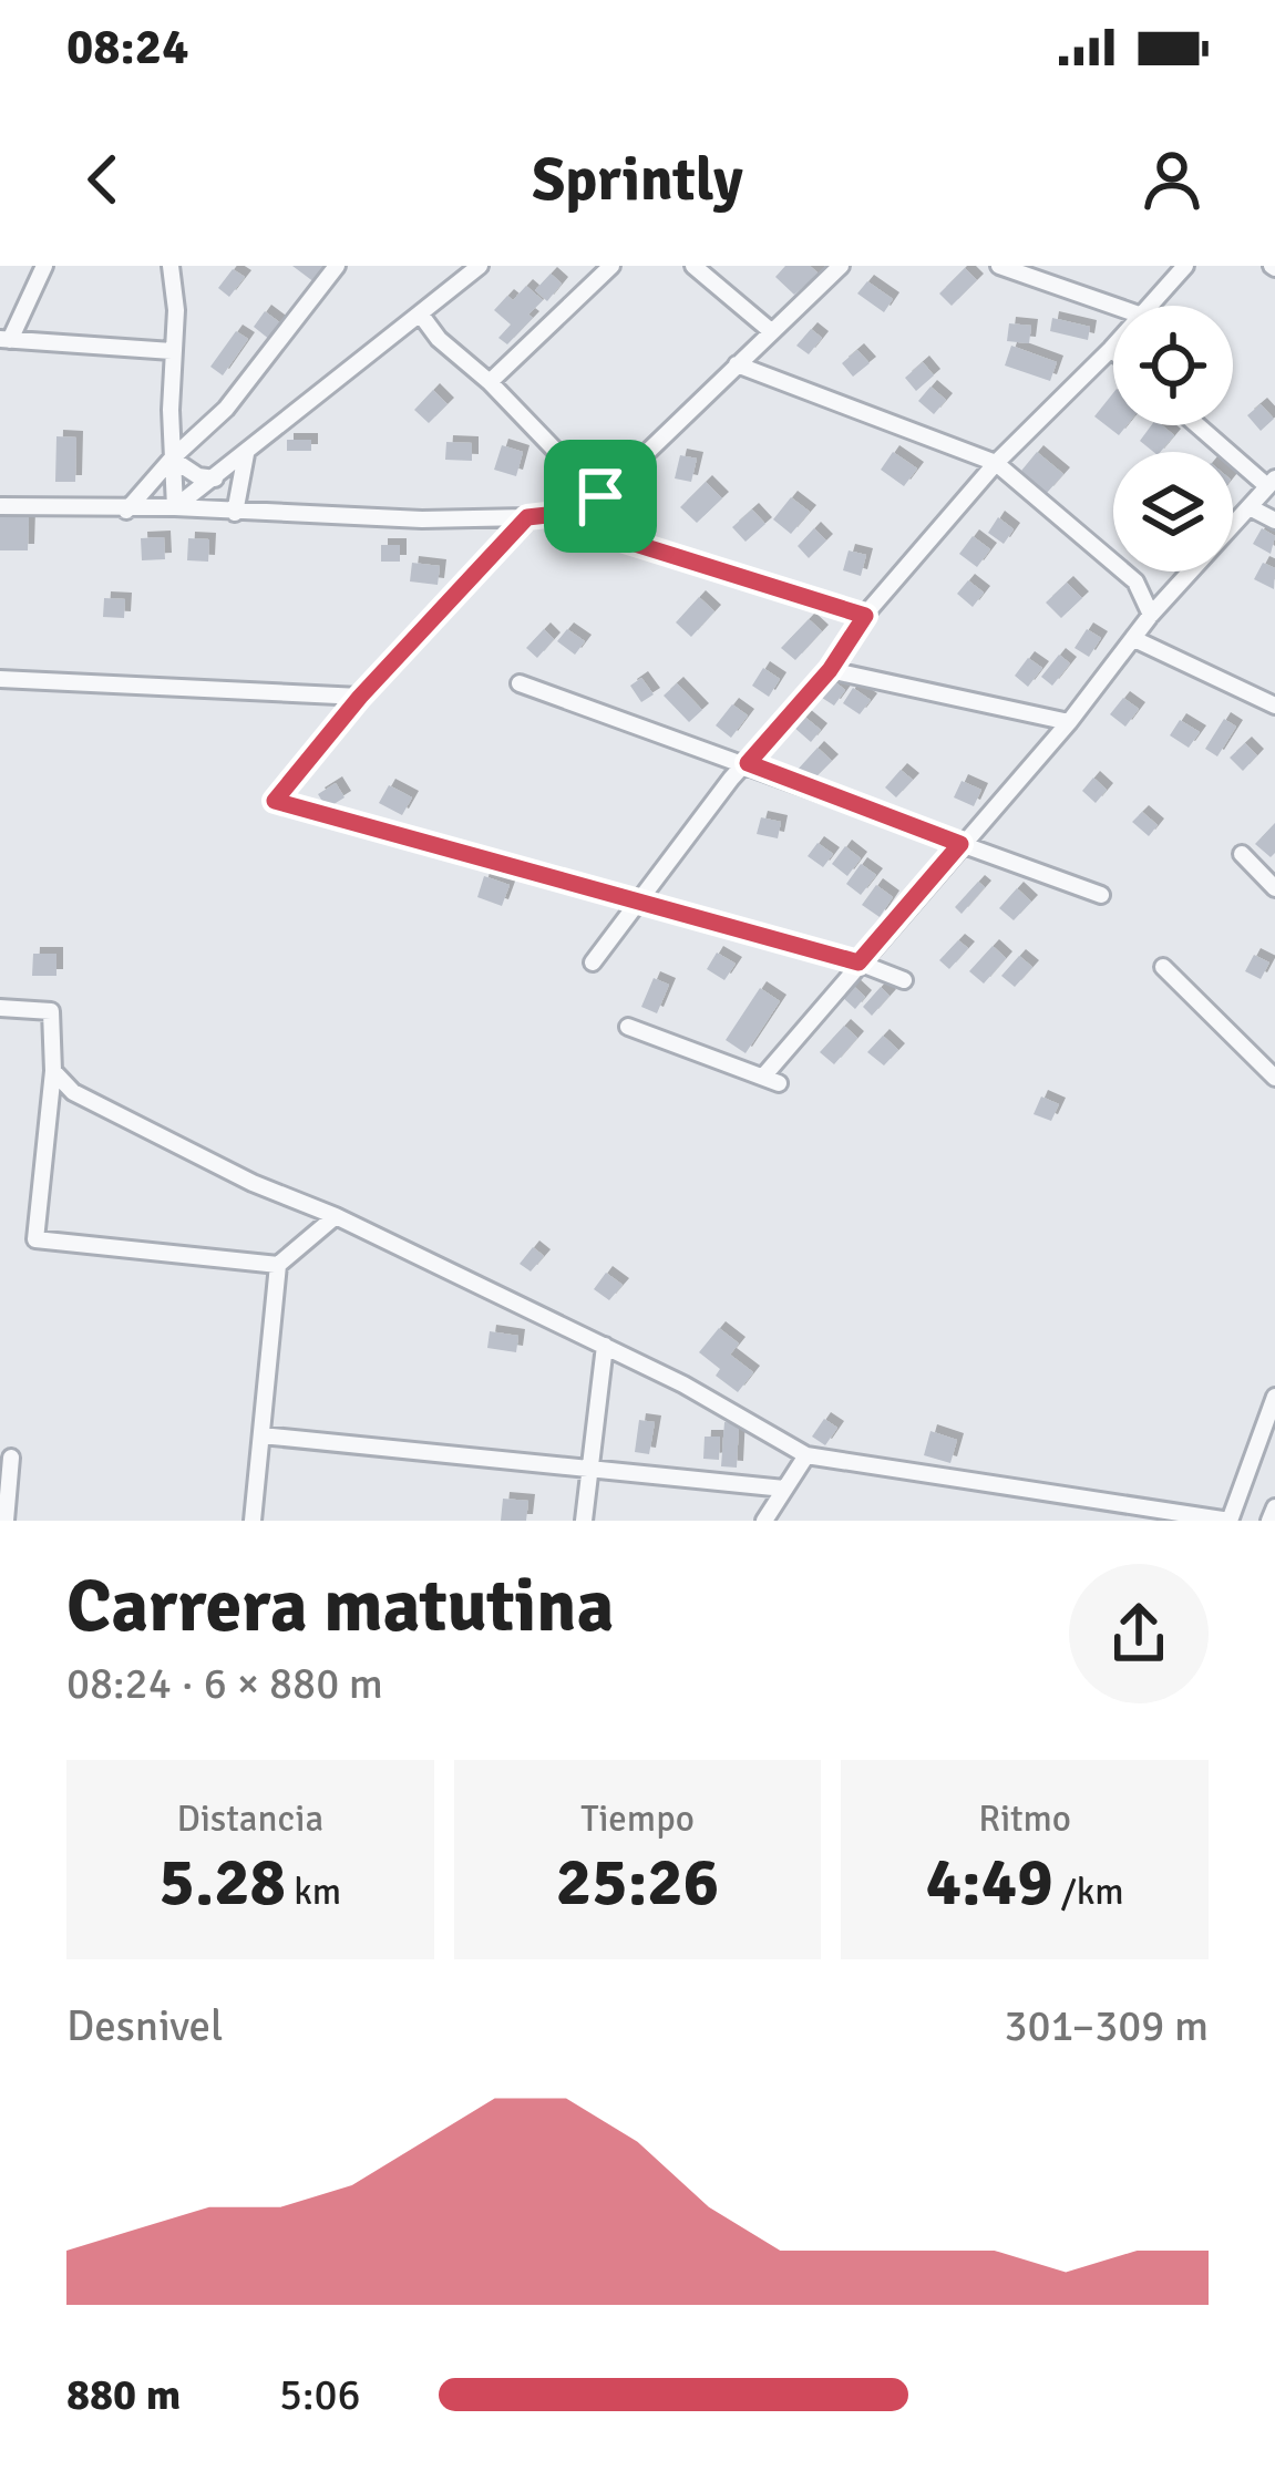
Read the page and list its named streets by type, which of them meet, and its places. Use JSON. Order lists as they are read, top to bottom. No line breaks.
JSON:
{"page":{"status":"08:24","header":"Sprintly","heading":["Carrera matutina","08:24 · 6 × 880 m"],"stats":[["Distancia","5.28 km"],["Tiempo","25:26"],["Ritmo","4:49 /km"]],"chart":["Desnivel","301–309 m"],"list":[{"name":"880 m","note":"5:06"}]}}
